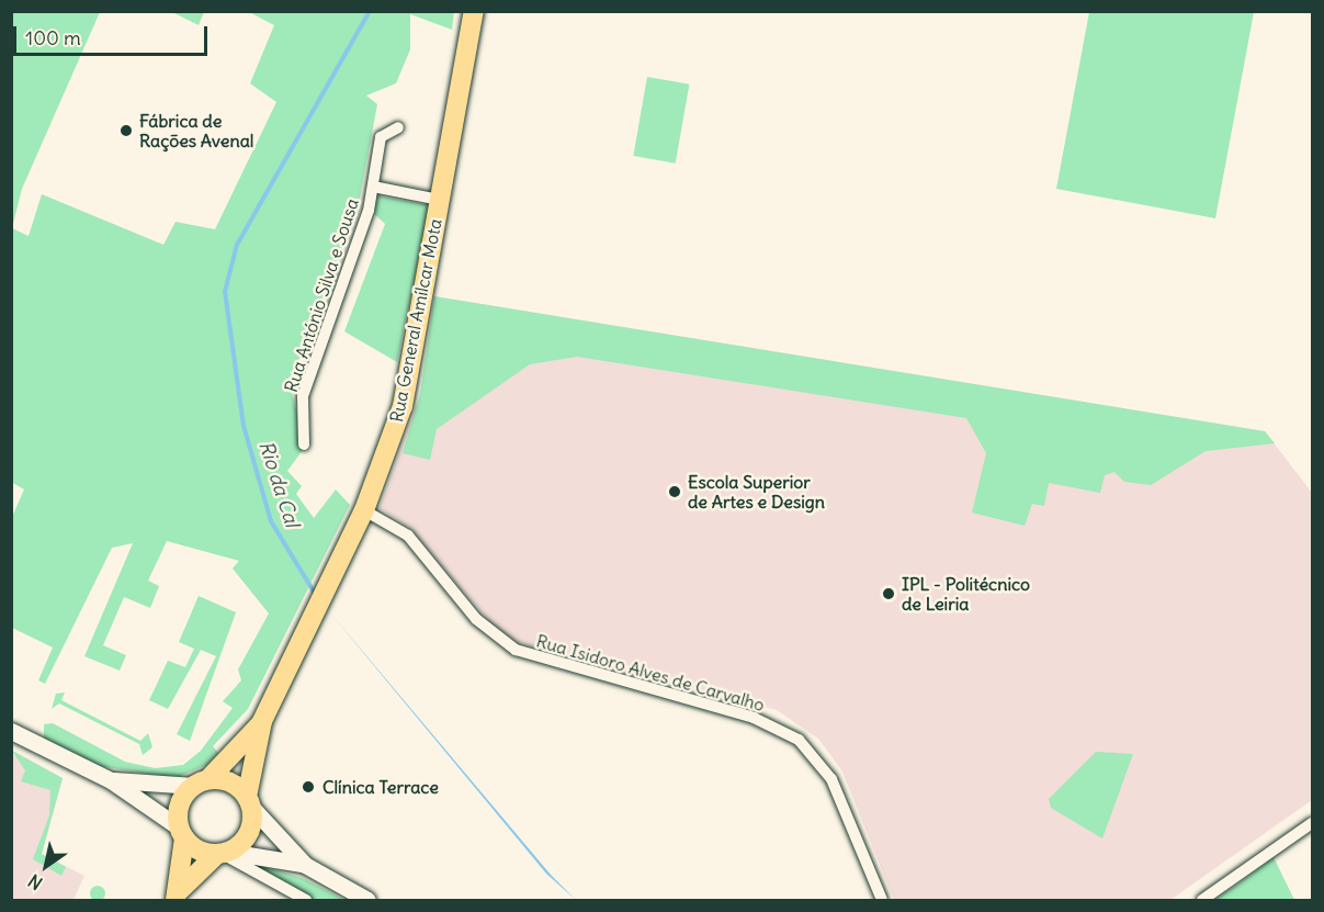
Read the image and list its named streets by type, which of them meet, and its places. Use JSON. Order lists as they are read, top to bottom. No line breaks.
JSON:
{"streets":{"main road":["Rua General Amílcar Mota"],"street":["Rua António Silva e Sousa","Rua Isidoro Alves de Carvalho"]},"crossings":[["Rua General Amílcar Mota","Rua Isidoro Alves de Carvalho"]],"water":["Rio da Cal"],"places":["Fábrica de Rações Avenal","Escola Superior de Artes e Design","IPL - Politécnico de Leiria","Clínica Terrace"],"scale_bar":"100 m","north":"bottom left"}
